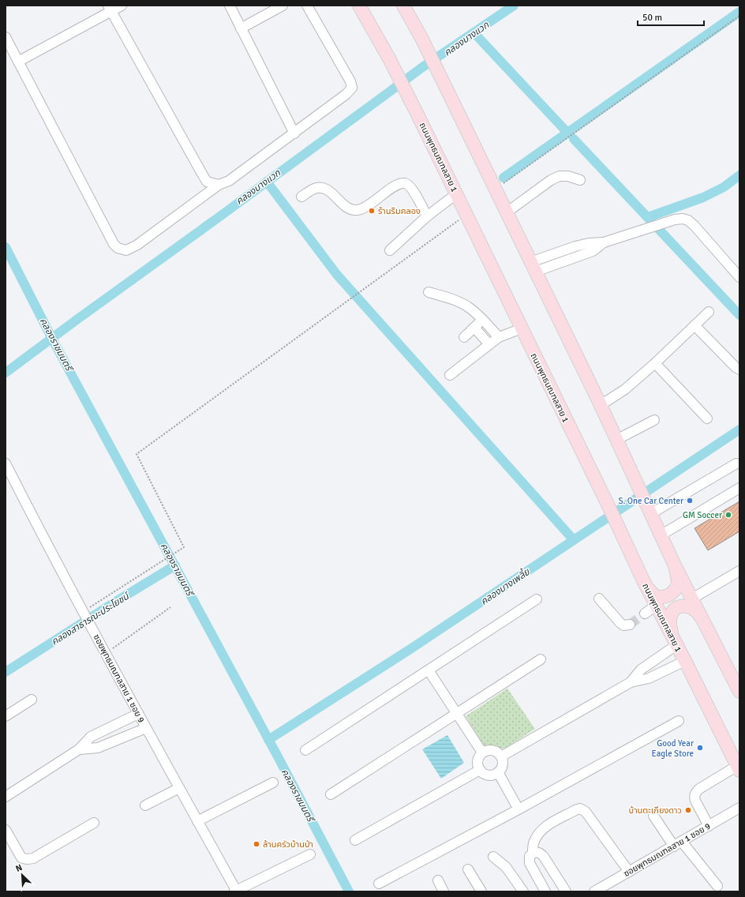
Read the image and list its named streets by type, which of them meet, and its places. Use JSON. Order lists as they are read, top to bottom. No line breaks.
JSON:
{"streets":{"main road":["ถนนพุทธมณฑลสาย 1"],"street":["ซอยพุทธมณฑลสาย 1 ซอย 9"]},"water":["คลองบางแวก","คลองราชมนตรี","คลองบางเพลี้ย","คลองสาธารณะประโยชน์"],"places":["ร้านริมคลอง","S. One Car Center","GM Soccer","Good Year Eagle Store","บ้านตะเกียงดาว","ล้านครัวบ้านป่า"],"scale_bar":"50 m","north":"top left"}
